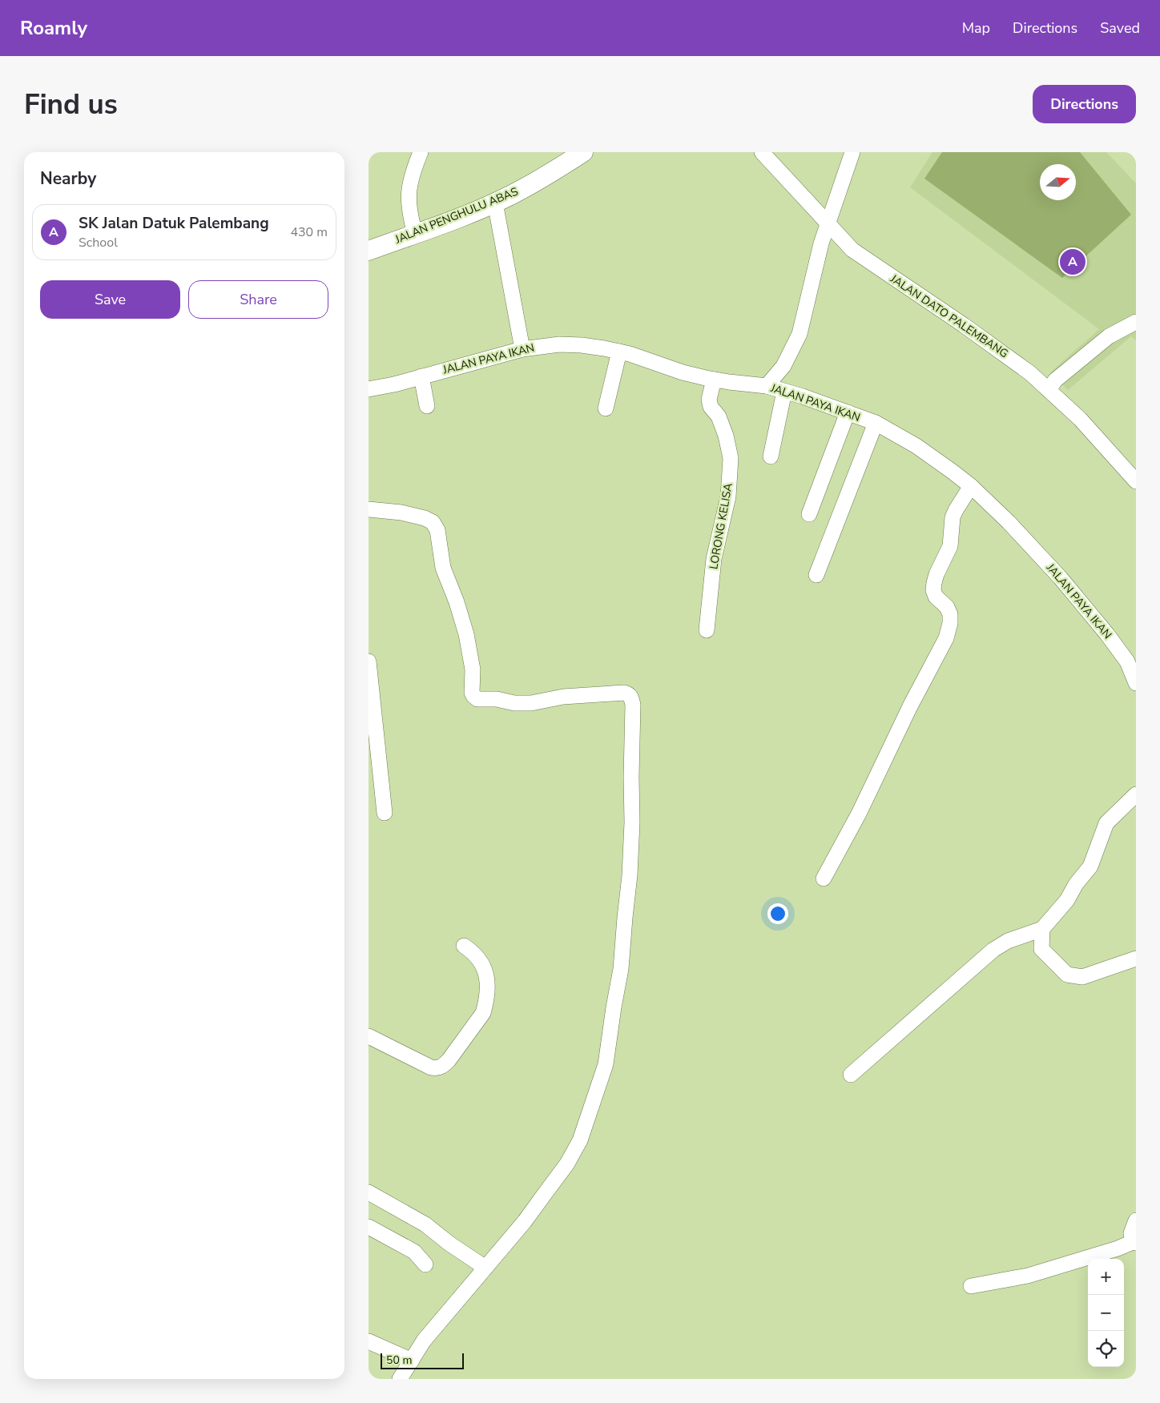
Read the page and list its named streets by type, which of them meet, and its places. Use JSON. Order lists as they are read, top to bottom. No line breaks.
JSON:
{"streets":{"main road":["JALAN PENGHULU ABAS"],"street":["JALAN DATO PALEMBANG","JALAN PAYA IKAN","LORONG KELISA"]},"crossings":[["JALAN PAYA IKAN","LORONG KELISA"]],"scale_bar":"50 m","north":"right","page":{"header":"Roamly","nav":["Map","Directions","Saved"],"buttons":["Directions",["Save","Share"]],"title":"Find us","heading":"Nearby","list":[{"mark":"A","name":"SK Jalan Datuk Palembang","note":"School","value":"430 m"}],"pins":"A","map_buttons":["+","−"],"scale":"50 m"}}
